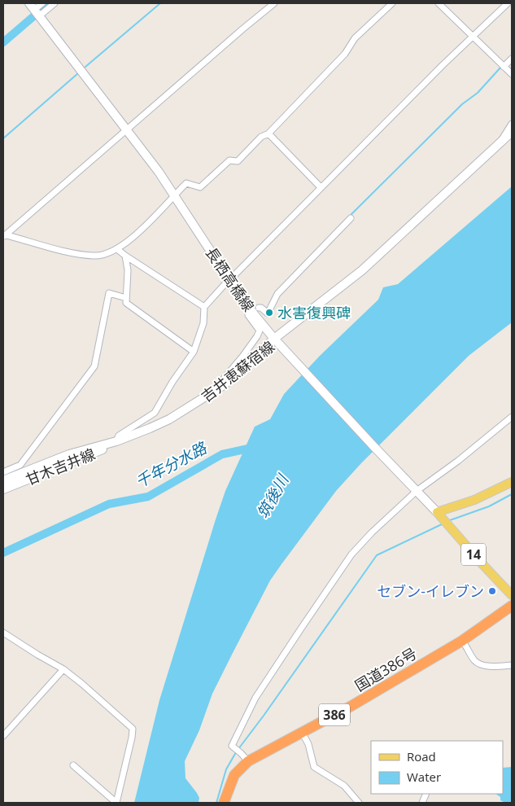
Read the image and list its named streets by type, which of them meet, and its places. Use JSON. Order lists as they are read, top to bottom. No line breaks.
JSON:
{"streets":{"highway":["国道386号","386"],"main road":["長栖高橋線","吉井恵蘇宿線","甘木吉井線","14"]},"crossings":[["長栖高橋線","吉井恵蘇宿線"],["吉井恵蘇宿線","甘木吉井線"],["吉井恵蘇宿線","14"]],"water":["千年分水路","筑後川"],"places":["水害復興碑","セブン-イレブン"],"legend":["Road","Water"]}
